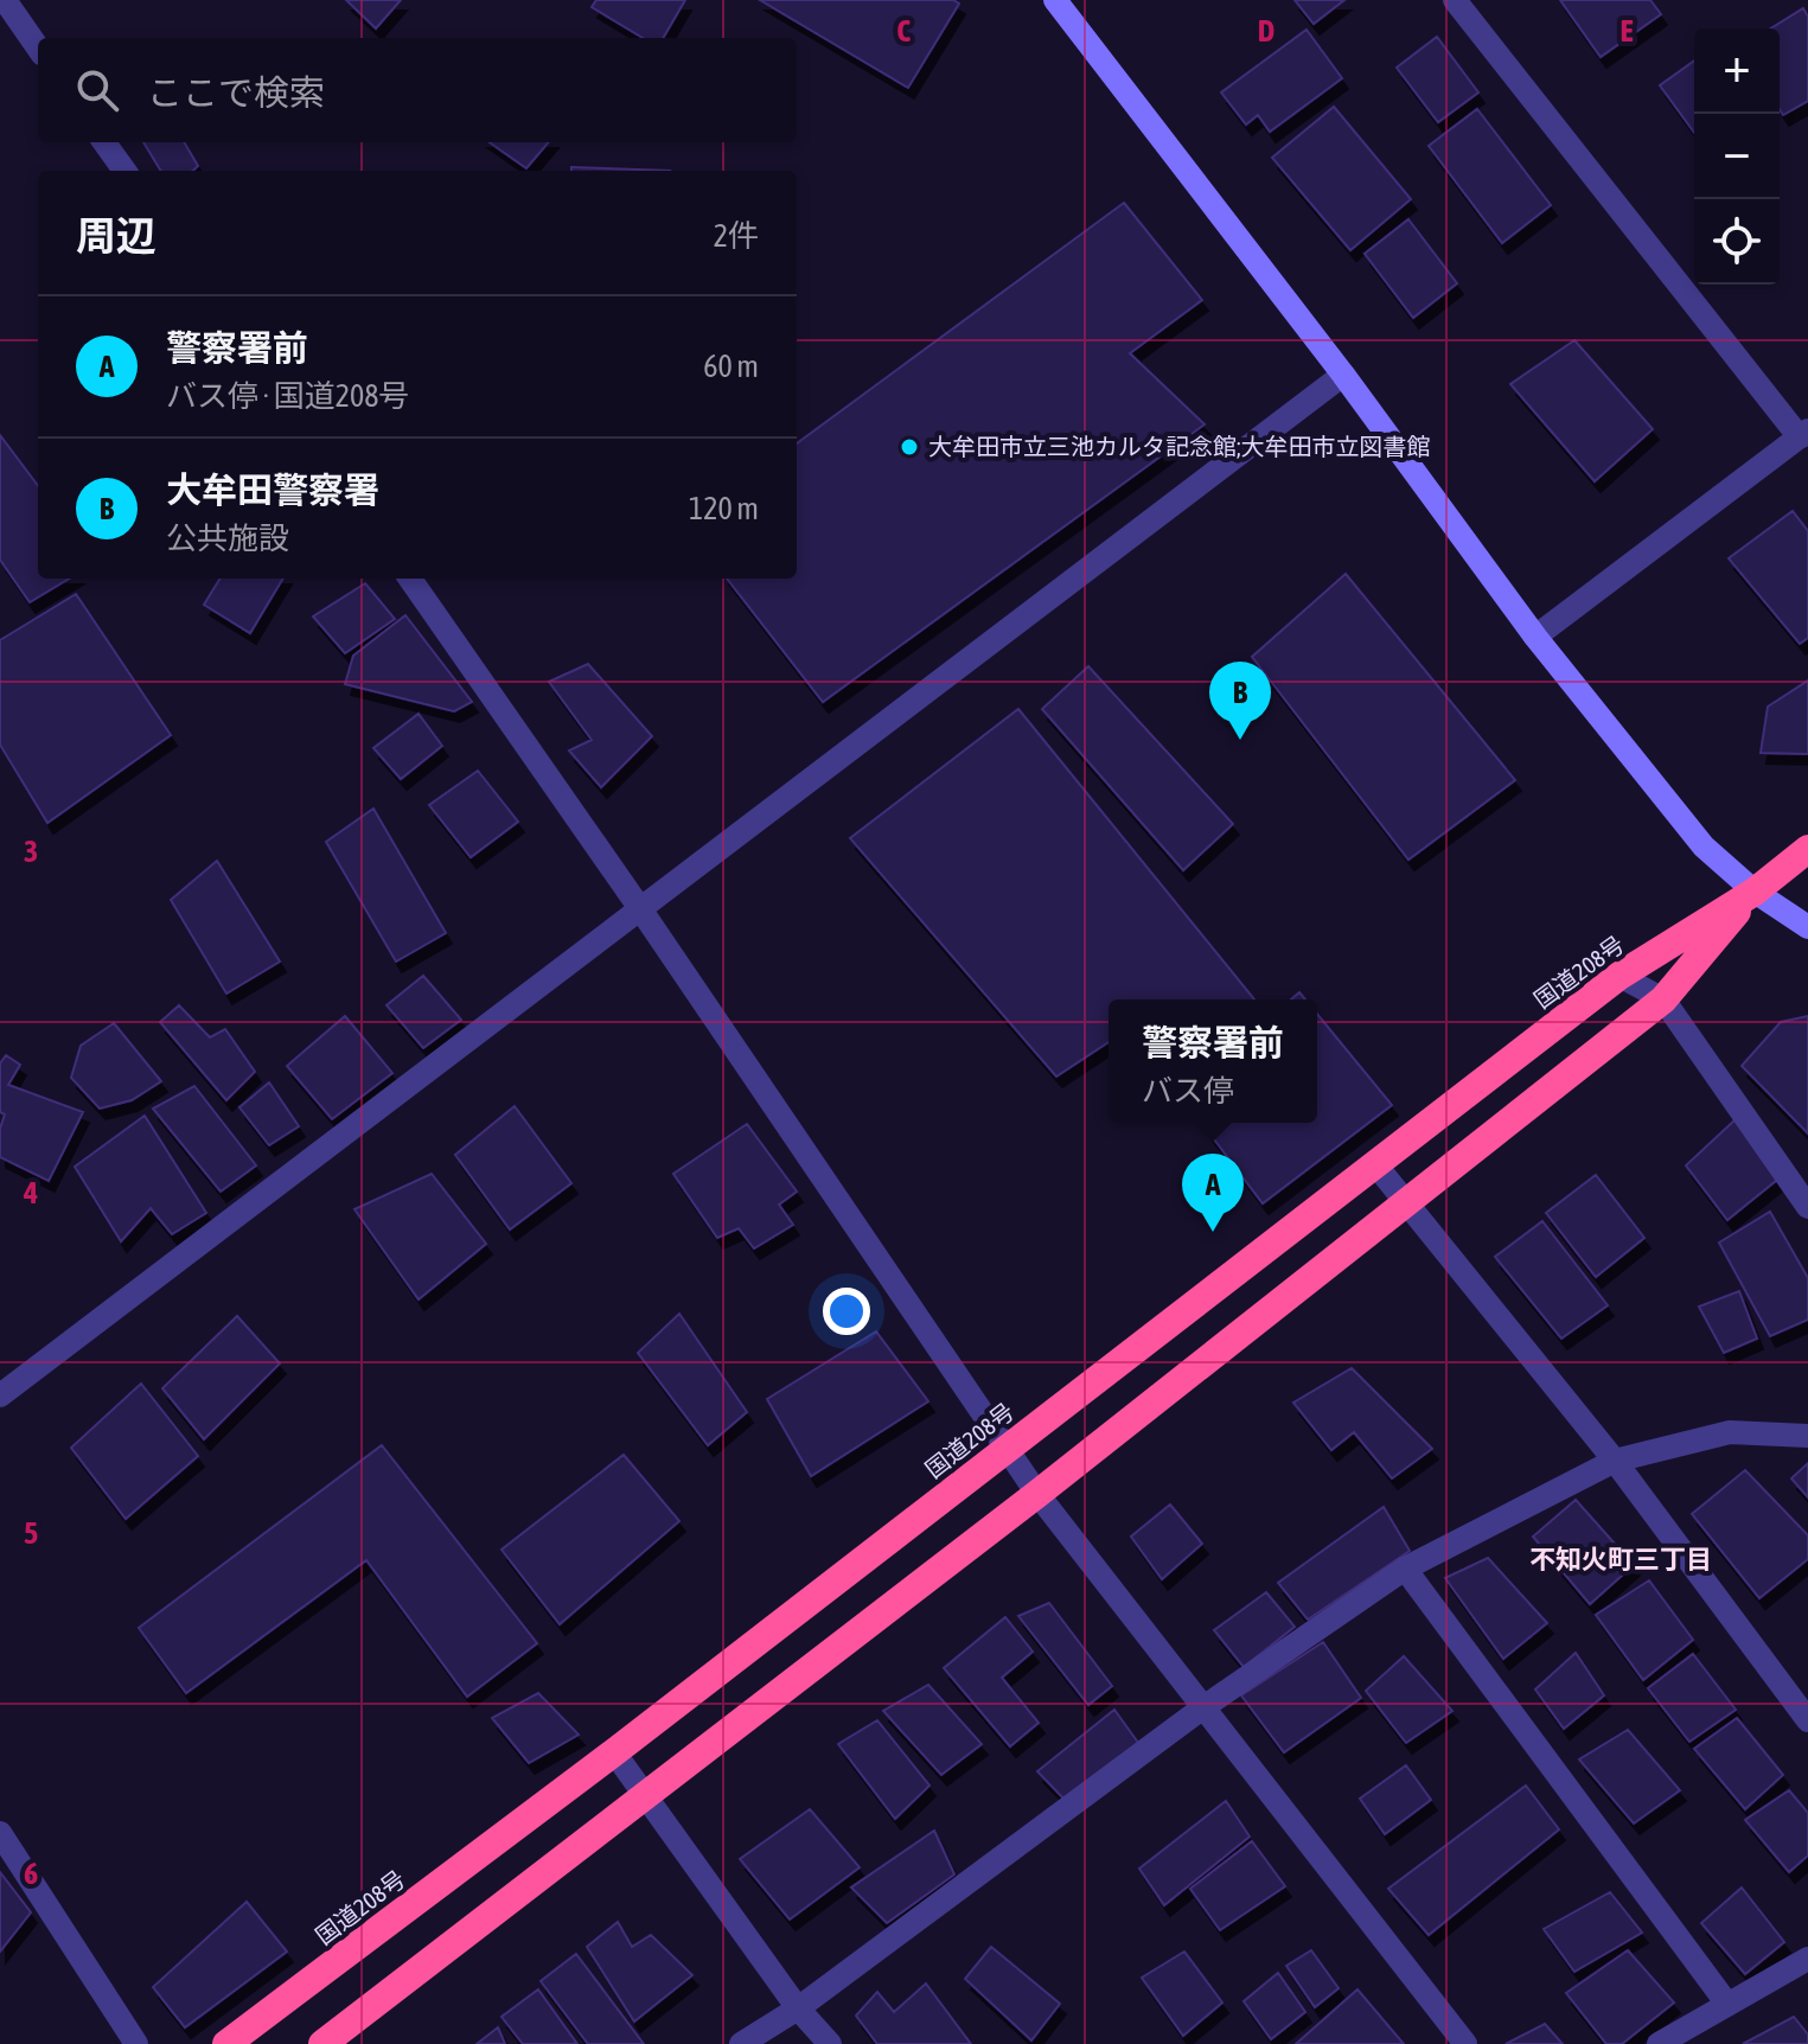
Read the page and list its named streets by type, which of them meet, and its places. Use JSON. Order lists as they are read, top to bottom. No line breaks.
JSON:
{"streets":{"highway":["国道208号"]},"districts":["不知火町三丁目"],"places":["大牟田市立三池カルタ記念館;大牟田市立図書館"],"page":{"map_buttons":["+","−"],"search":"ここで検索","heading":["周辺","2件"],"list":[{"mark":"A","name":"警察署前","note":"バス停 · 国道208号","value":"60 m"},{"mark":"B","name":"大牟田警察署","note":"公共施設","value":"120 m"}],"pins":["B","A"],"popup":["警察署前","バス停"]},"grid":{"columns":["C","D","E"],"rows":["3","4","5","6"]}}
